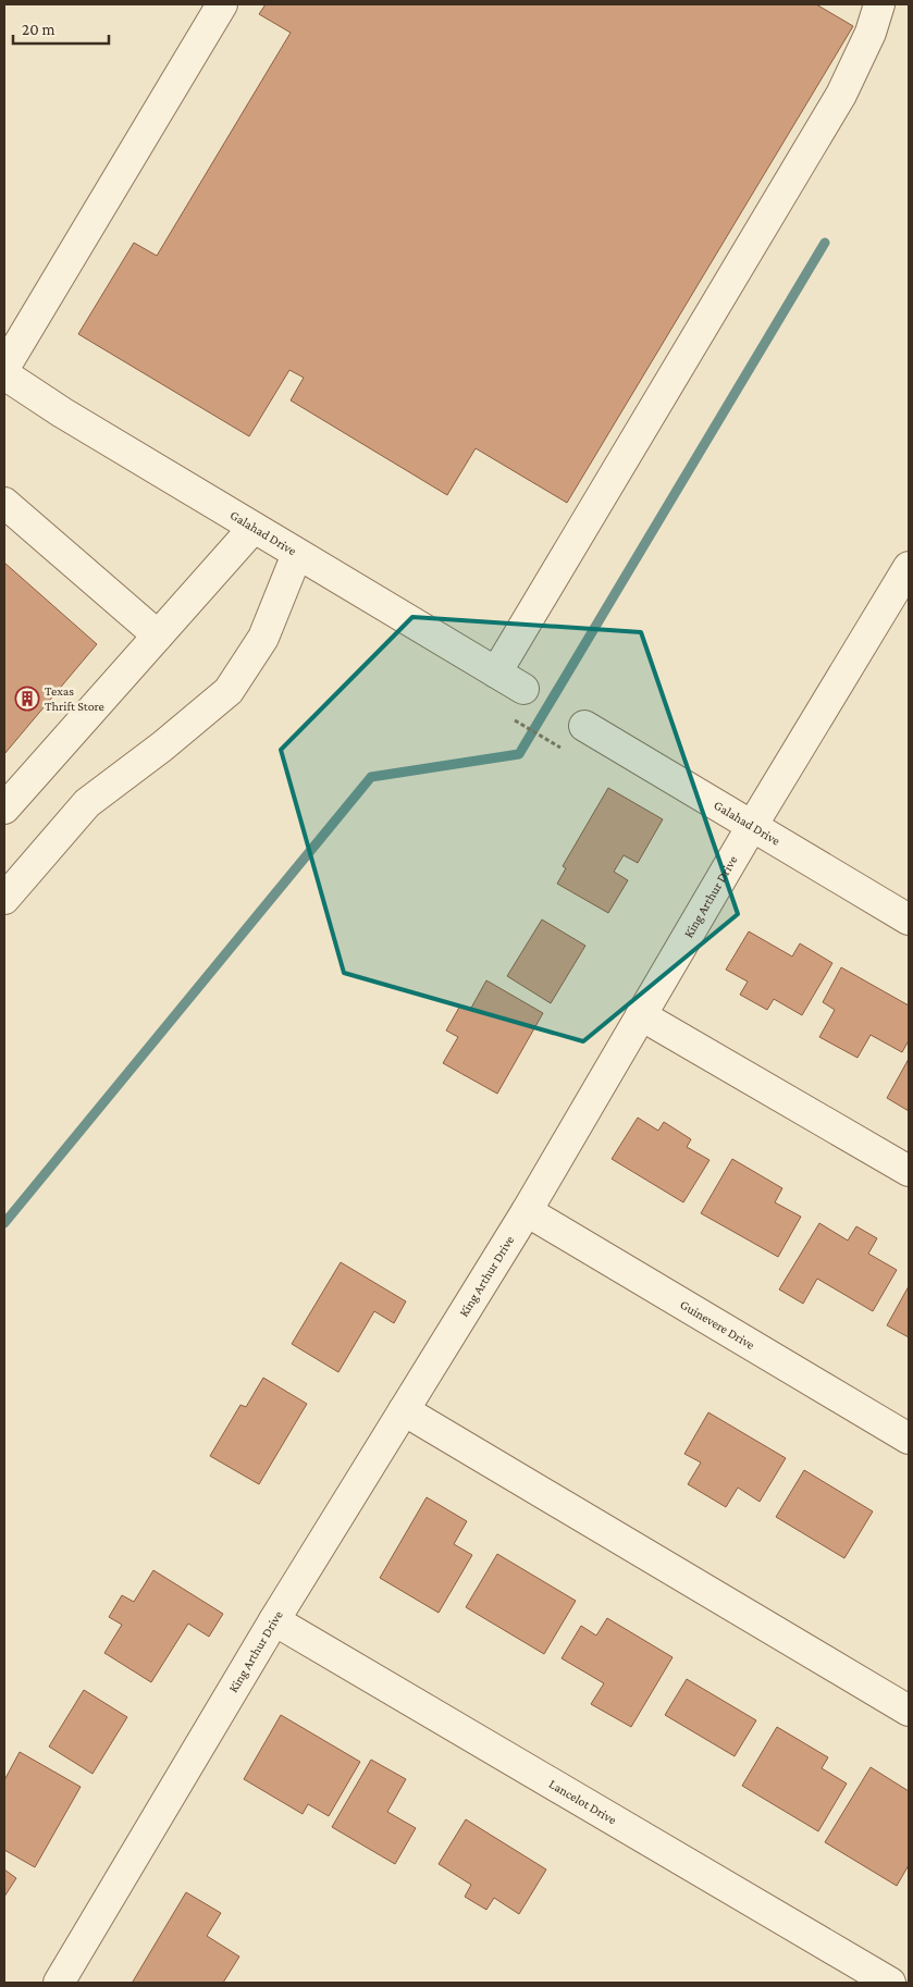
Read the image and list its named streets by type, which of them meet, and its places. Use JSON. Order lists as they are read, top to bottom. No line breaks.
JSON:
{"streets":{"street":["Galahad Drive","King Arthur Drive","Guinevere Drive","Lancelot Drive"]},"crossings":[["Galahad Drive","King Arthur Drive"],["King Arthur Drive","Guinevere Drive"],["King Arthur Drive","Lancelot Drive"]],"places":{"building":["Texas Thrift Store"]},"scale_bar":"20 m"}
